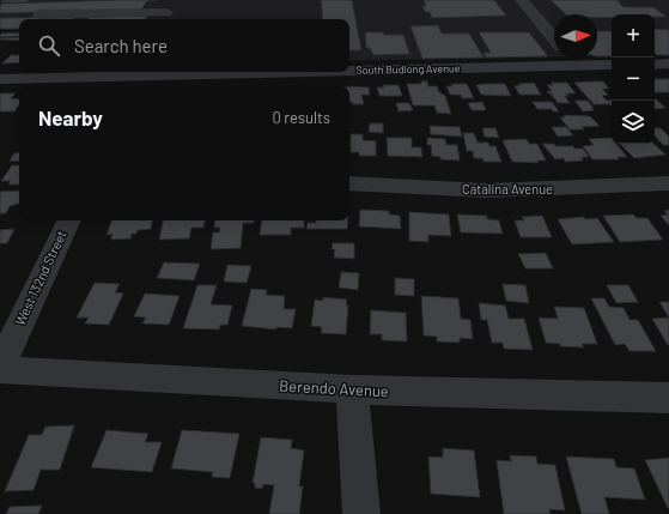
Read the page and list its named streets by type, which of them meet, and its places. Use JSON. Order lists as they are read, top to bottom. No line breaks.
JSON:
{"streets":{"street":["South Budlong Avenue","Catalina Avenue","West 132nd Street","Berendo Avenue"]},"north":"right","page":{"map_buttons":["+","−"],"search":"Search here","heading":["Nearby","0 results"]}}
